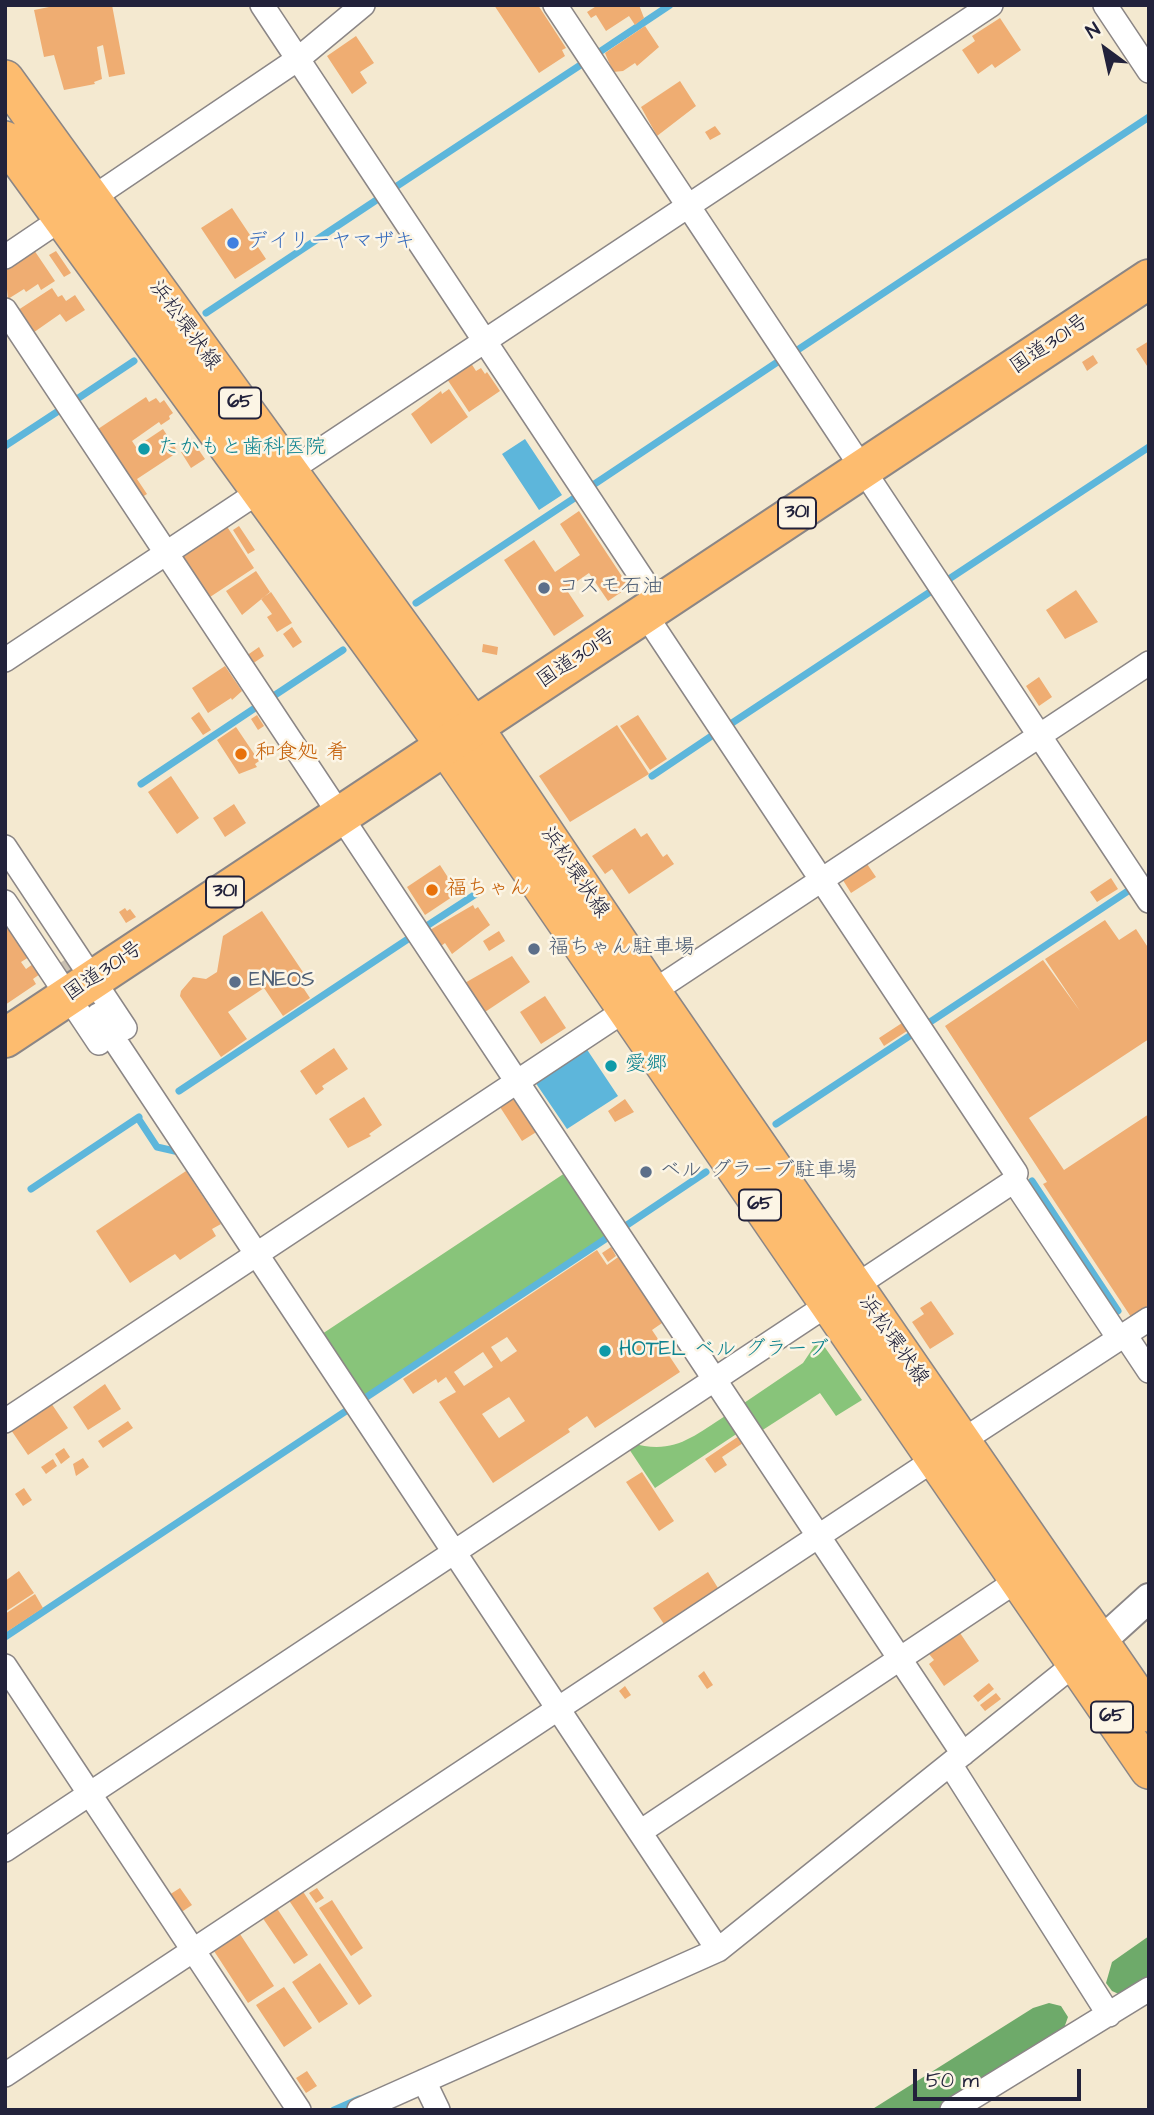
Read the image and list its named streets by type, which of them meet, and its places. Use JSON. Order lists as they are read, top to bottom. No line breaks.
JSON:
{"streets":{"highway":["国道301号","301"],"main road":["浜松環状線","65"]},"crossings":[["浜松環状線","国道301号"]],"places":["デイリーヤマザキ","たかもと歯科医院","コスモ石油","和食処 肴","福ちゃん","福ちゃん駐車場","ENEOS","愛郷","ベル グラーブ駐車場","HOTEL ベル グラーブ"],"scale_bar":"50 m","north":"top left"}
